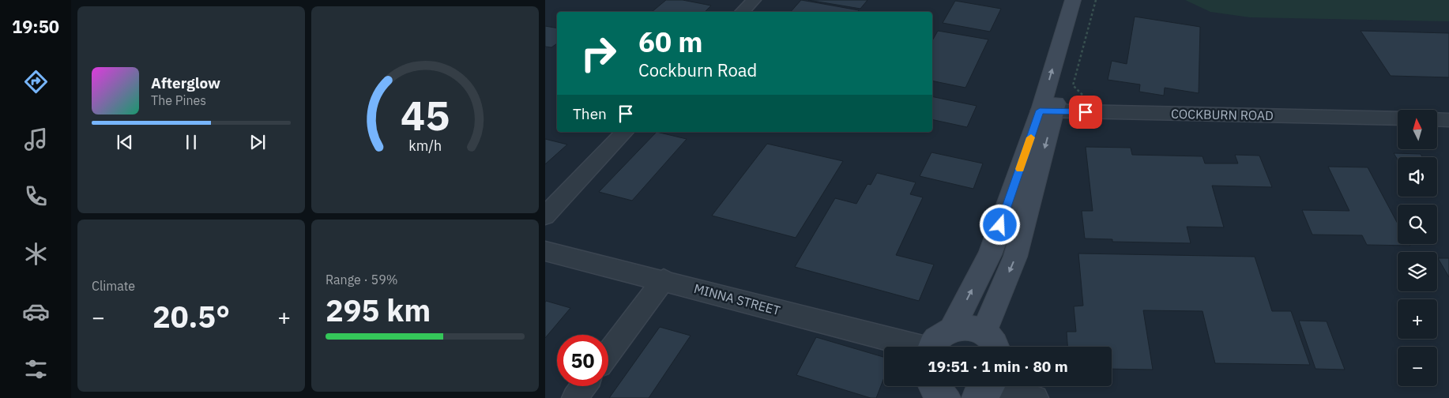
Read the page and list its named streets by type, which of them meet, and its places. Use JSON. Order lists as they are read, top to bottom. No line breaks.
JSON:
{"streets":{"street":["COCKBURN ROAD","MINNA STREET"]},"north":"top","page":{"tabs":"19:50","turn":["60 m","Cockburn Road"],"song":["Afterglow","The Pines"],"then":"Then","map_buttons":["+","−"],"tile":["Climate",["Range · 59%","295 km"]],"heat":["−","20.5°","+"],"limit":"50","trip":"19:51 · 1 min · 80 m","gauge":["45","km/h"]}}
